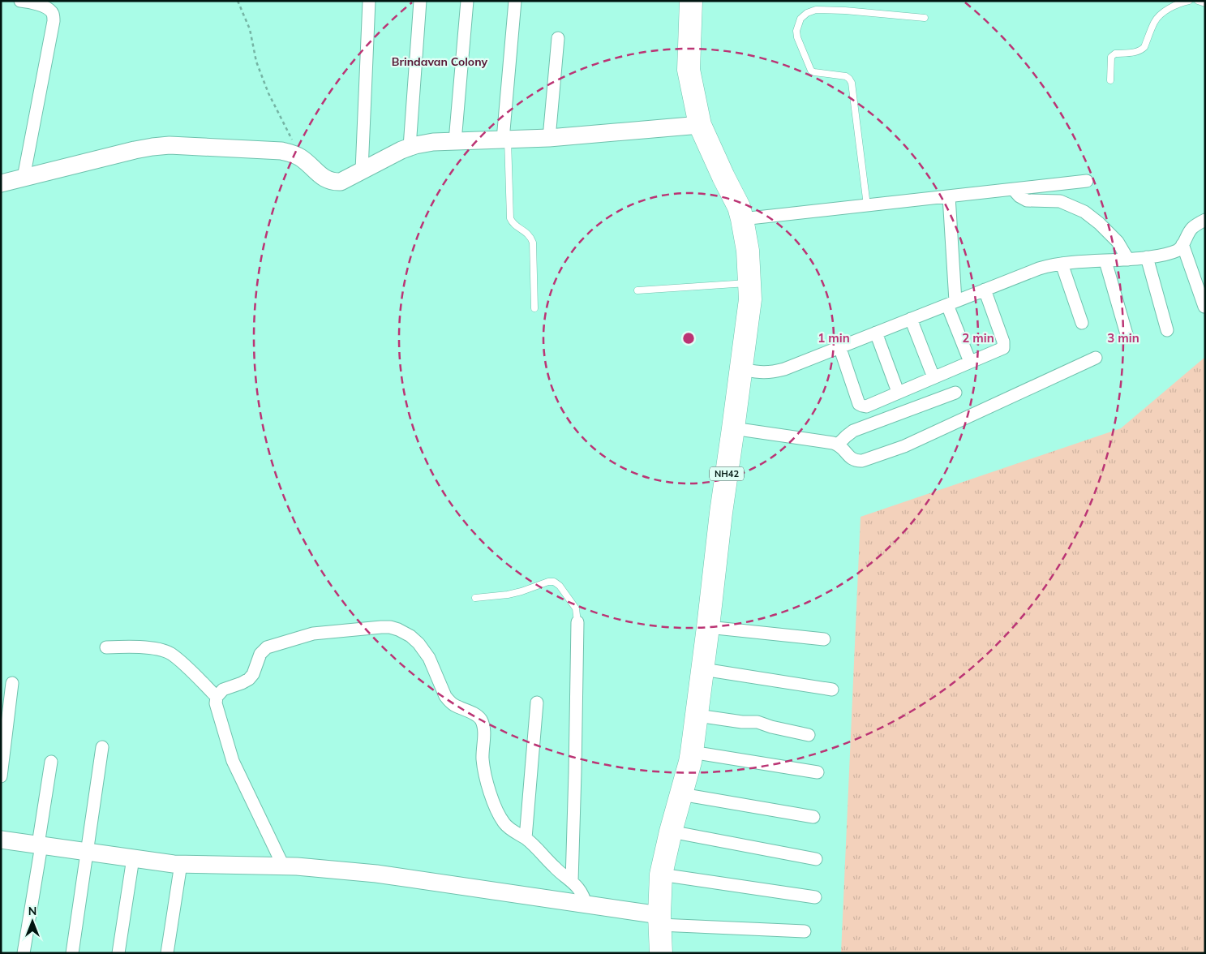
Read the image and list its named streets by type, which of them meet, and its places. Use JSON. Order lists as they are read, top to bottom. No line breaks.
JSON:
{"streets":{"highway":["NH42"]},"districts":["Brindavan Colony"],"north":"top","rings":["1 min","2 min","3 min"]}
